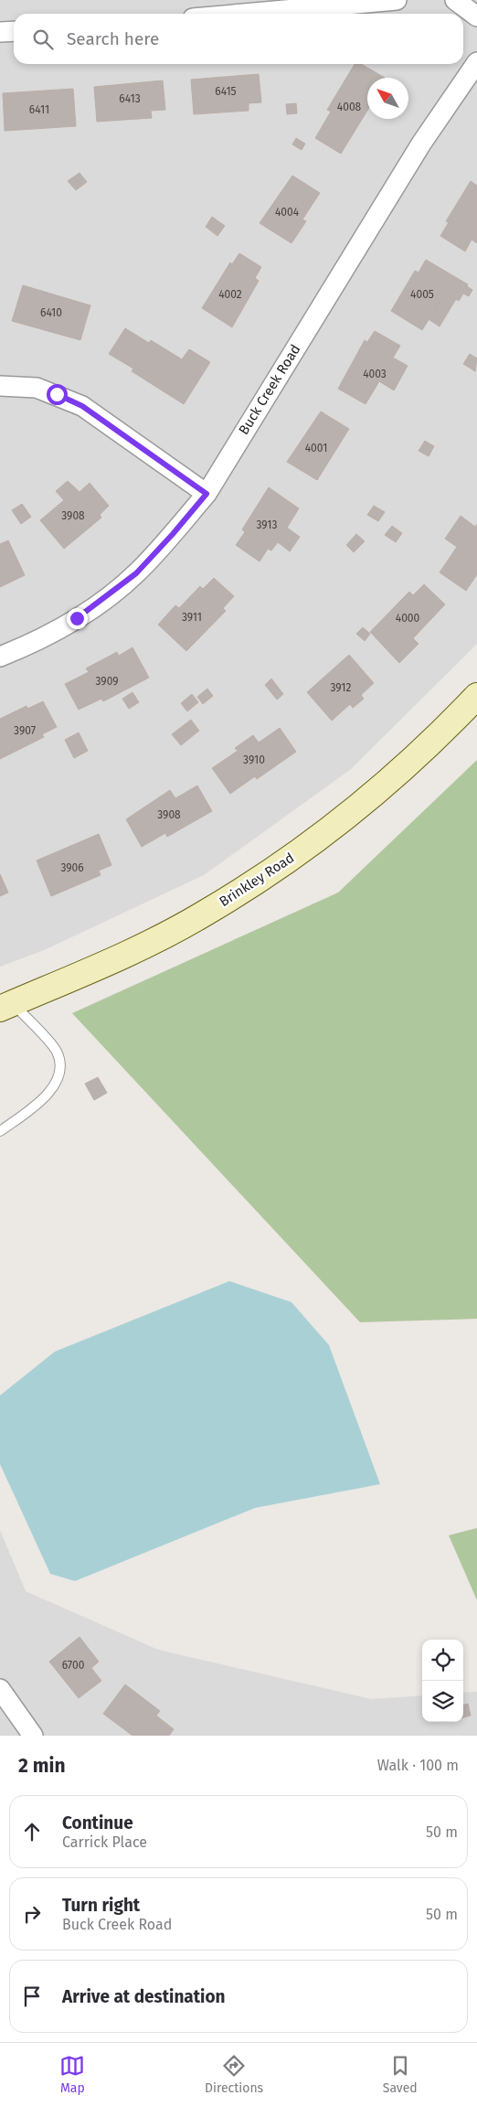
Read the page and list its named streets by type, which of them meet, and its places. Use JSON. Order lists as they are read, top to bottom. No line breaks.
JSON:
{"streets":{"main road":["Brinkley Road"],"street":["Buck Creek Road"]},"house_numbers":["6415","6413","4008","6411","4004","4002","4005","6410","4003","4001","3908","3913","3911","4000","3909","3912","3907","3910","3908","3906","6700"],"north":"top left","page":{"search":"Search here","heading":["2 min","Walk · 100 m"],"list":[["Continue","Carrick Place","50 m"],["Turn right","Buck Creek Road","50 m"],"Arrive at destination"],"nav":["Map","Directions","Saved"]}}
